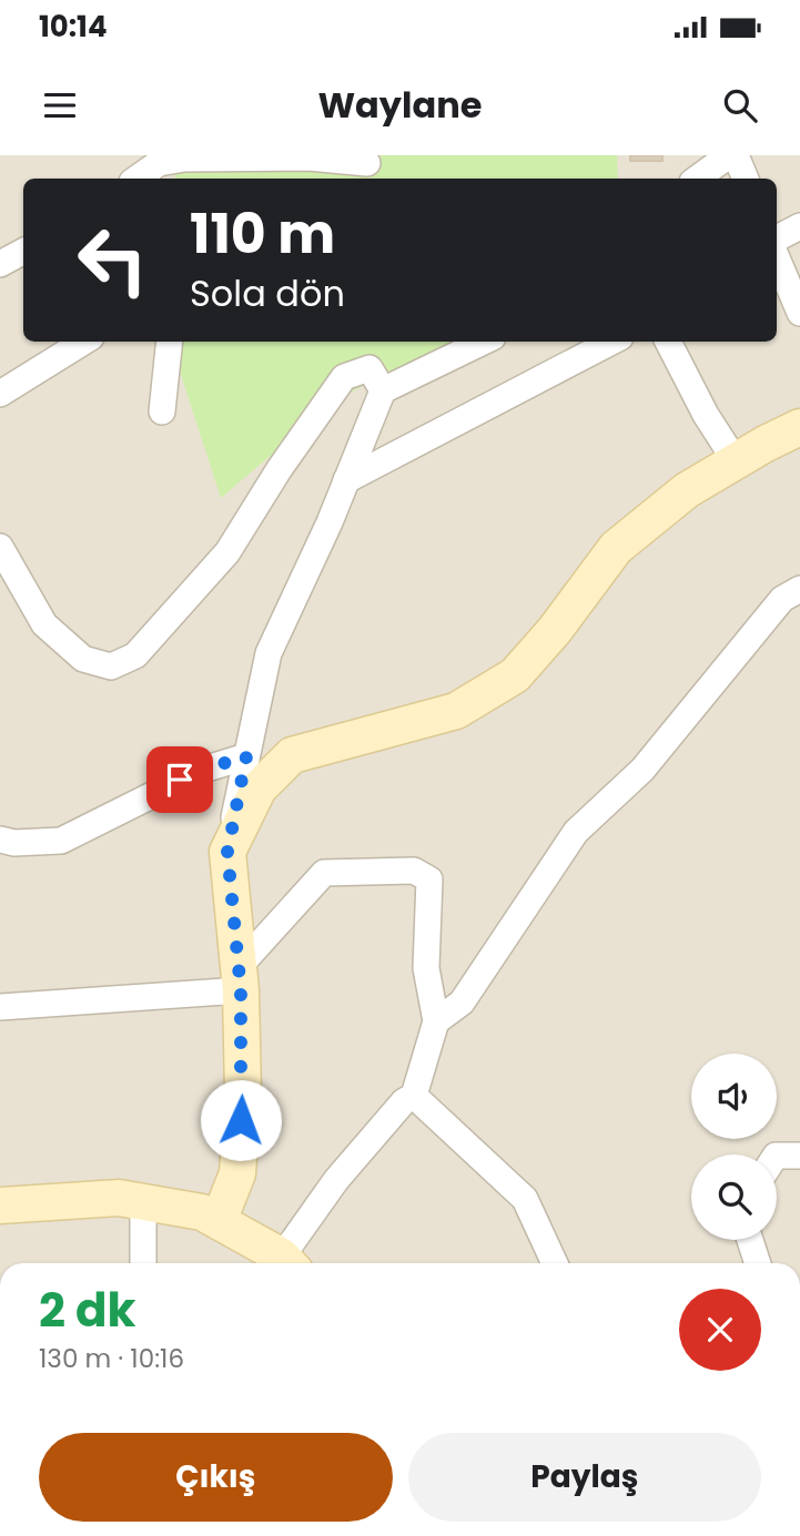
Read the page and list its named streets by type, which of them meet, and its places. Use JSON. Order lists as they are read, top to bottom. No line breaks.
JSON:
{"page":{"status":"10:14","header":"Waylane","turn":["110 m","Sola dön"],"heading":["2 dk","130 m · 10:16"],"buttons":["Çıkış","Paylaş"]}}
